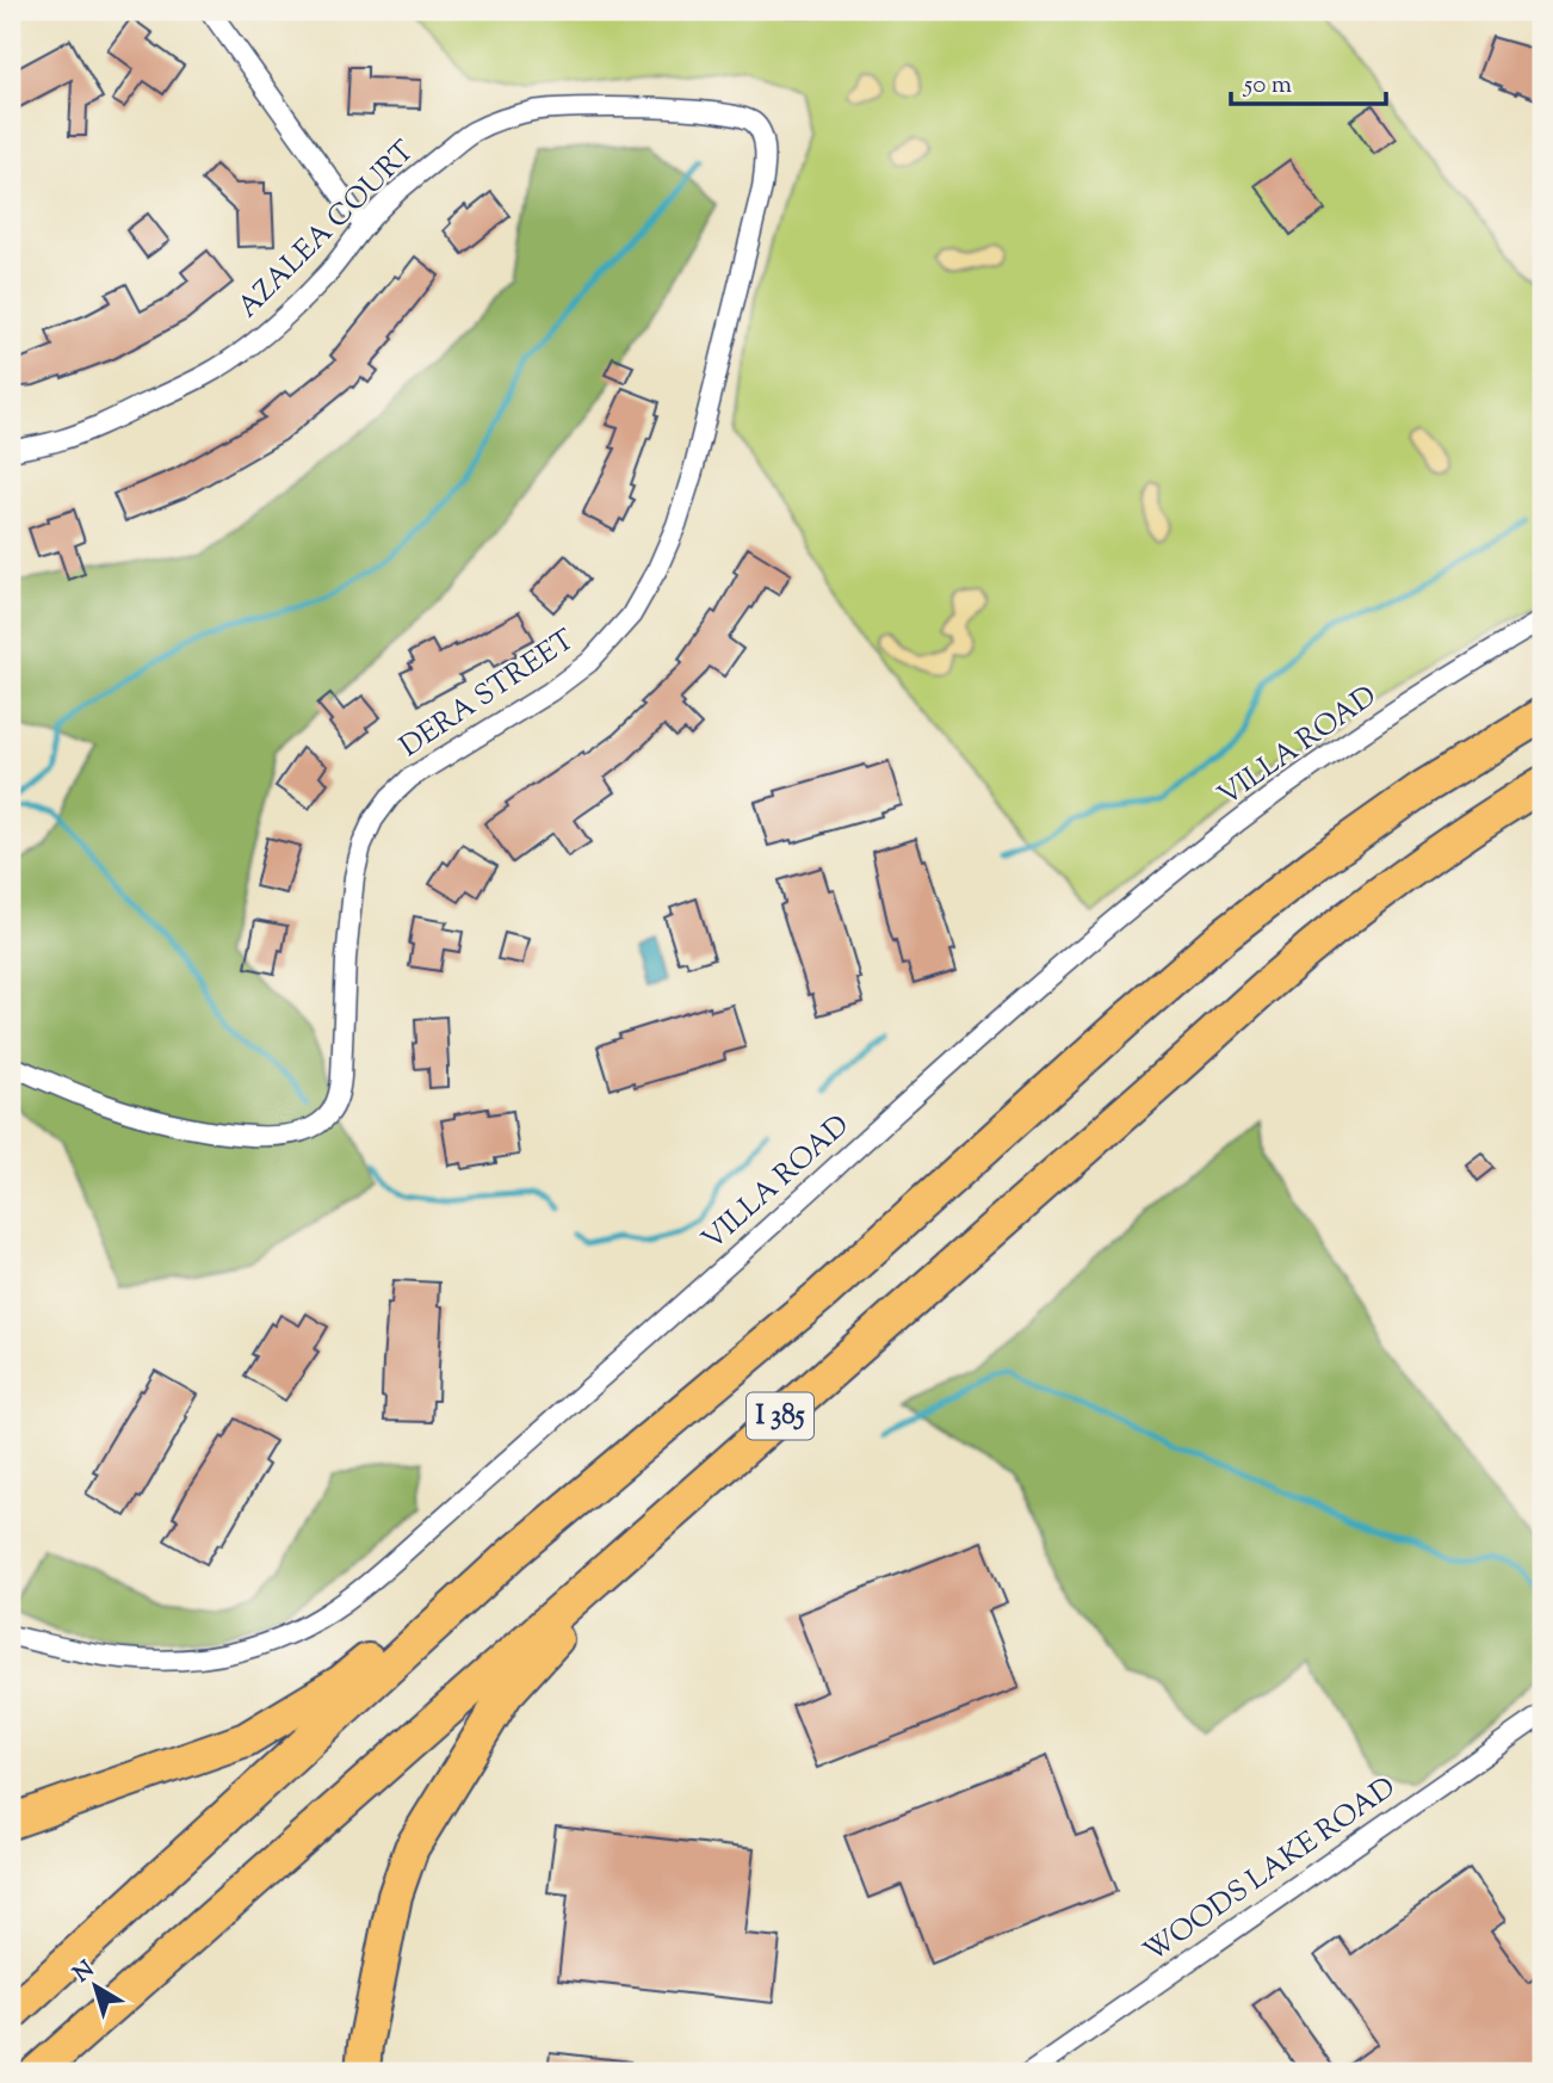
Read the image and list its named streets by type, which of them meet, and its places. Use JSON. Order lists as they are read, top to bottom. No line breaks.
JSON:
{"streets":{"highway":["I 385"],"street":["AZALEA COURT","DERA STREET","VILLA ROAD","WOODS LAKE ROAD"]},"crossings":[["AZALEA COURT","DERA STREET"]],"scale_bar":"50 m","north":"top left"}
